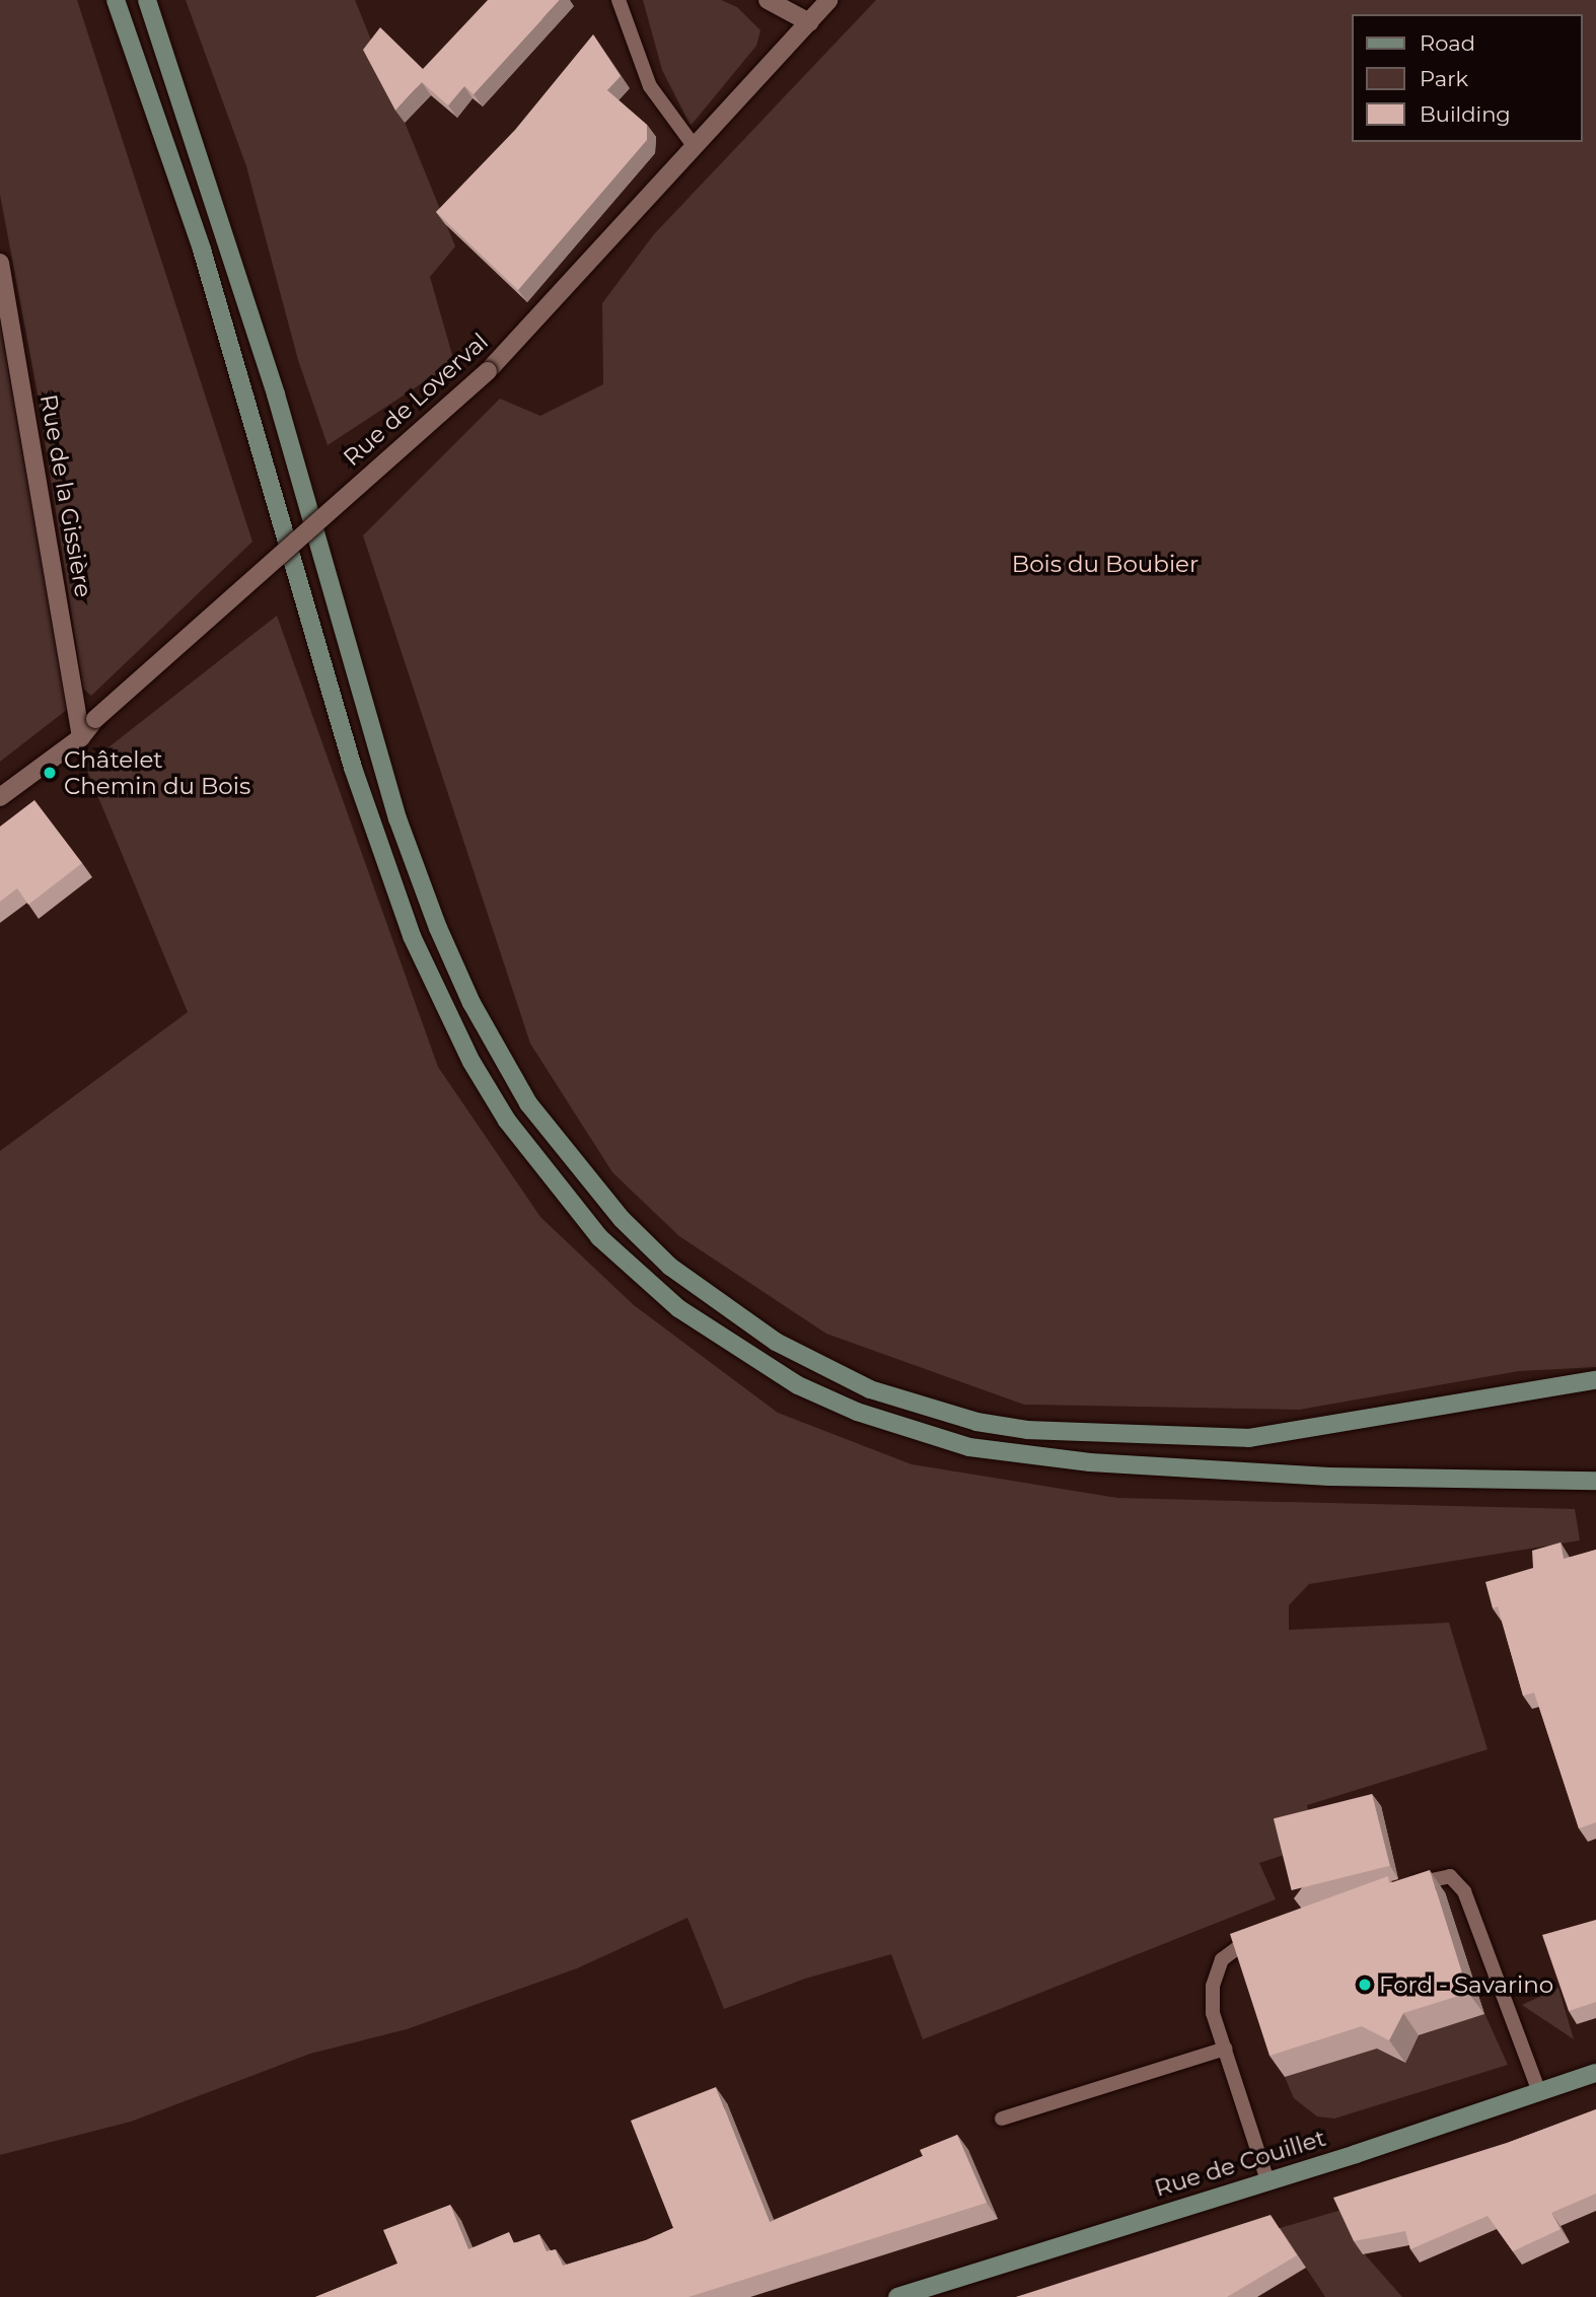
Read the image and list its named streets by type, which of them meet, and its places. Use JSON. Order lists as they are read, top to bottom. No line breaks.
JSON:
{"streets":{"main road":["Rue de Couillet"],"street":["Rue de Loverval","Rue de la Gissière"]},"crossings":[["Rue de Loverval","Rue de la Gissière"]],"parks":["Bois du Boubier"],"places":["Châtelet Chemin du Bois","Ford - Savarino"],"legend":["Road","Park","Building"]}
